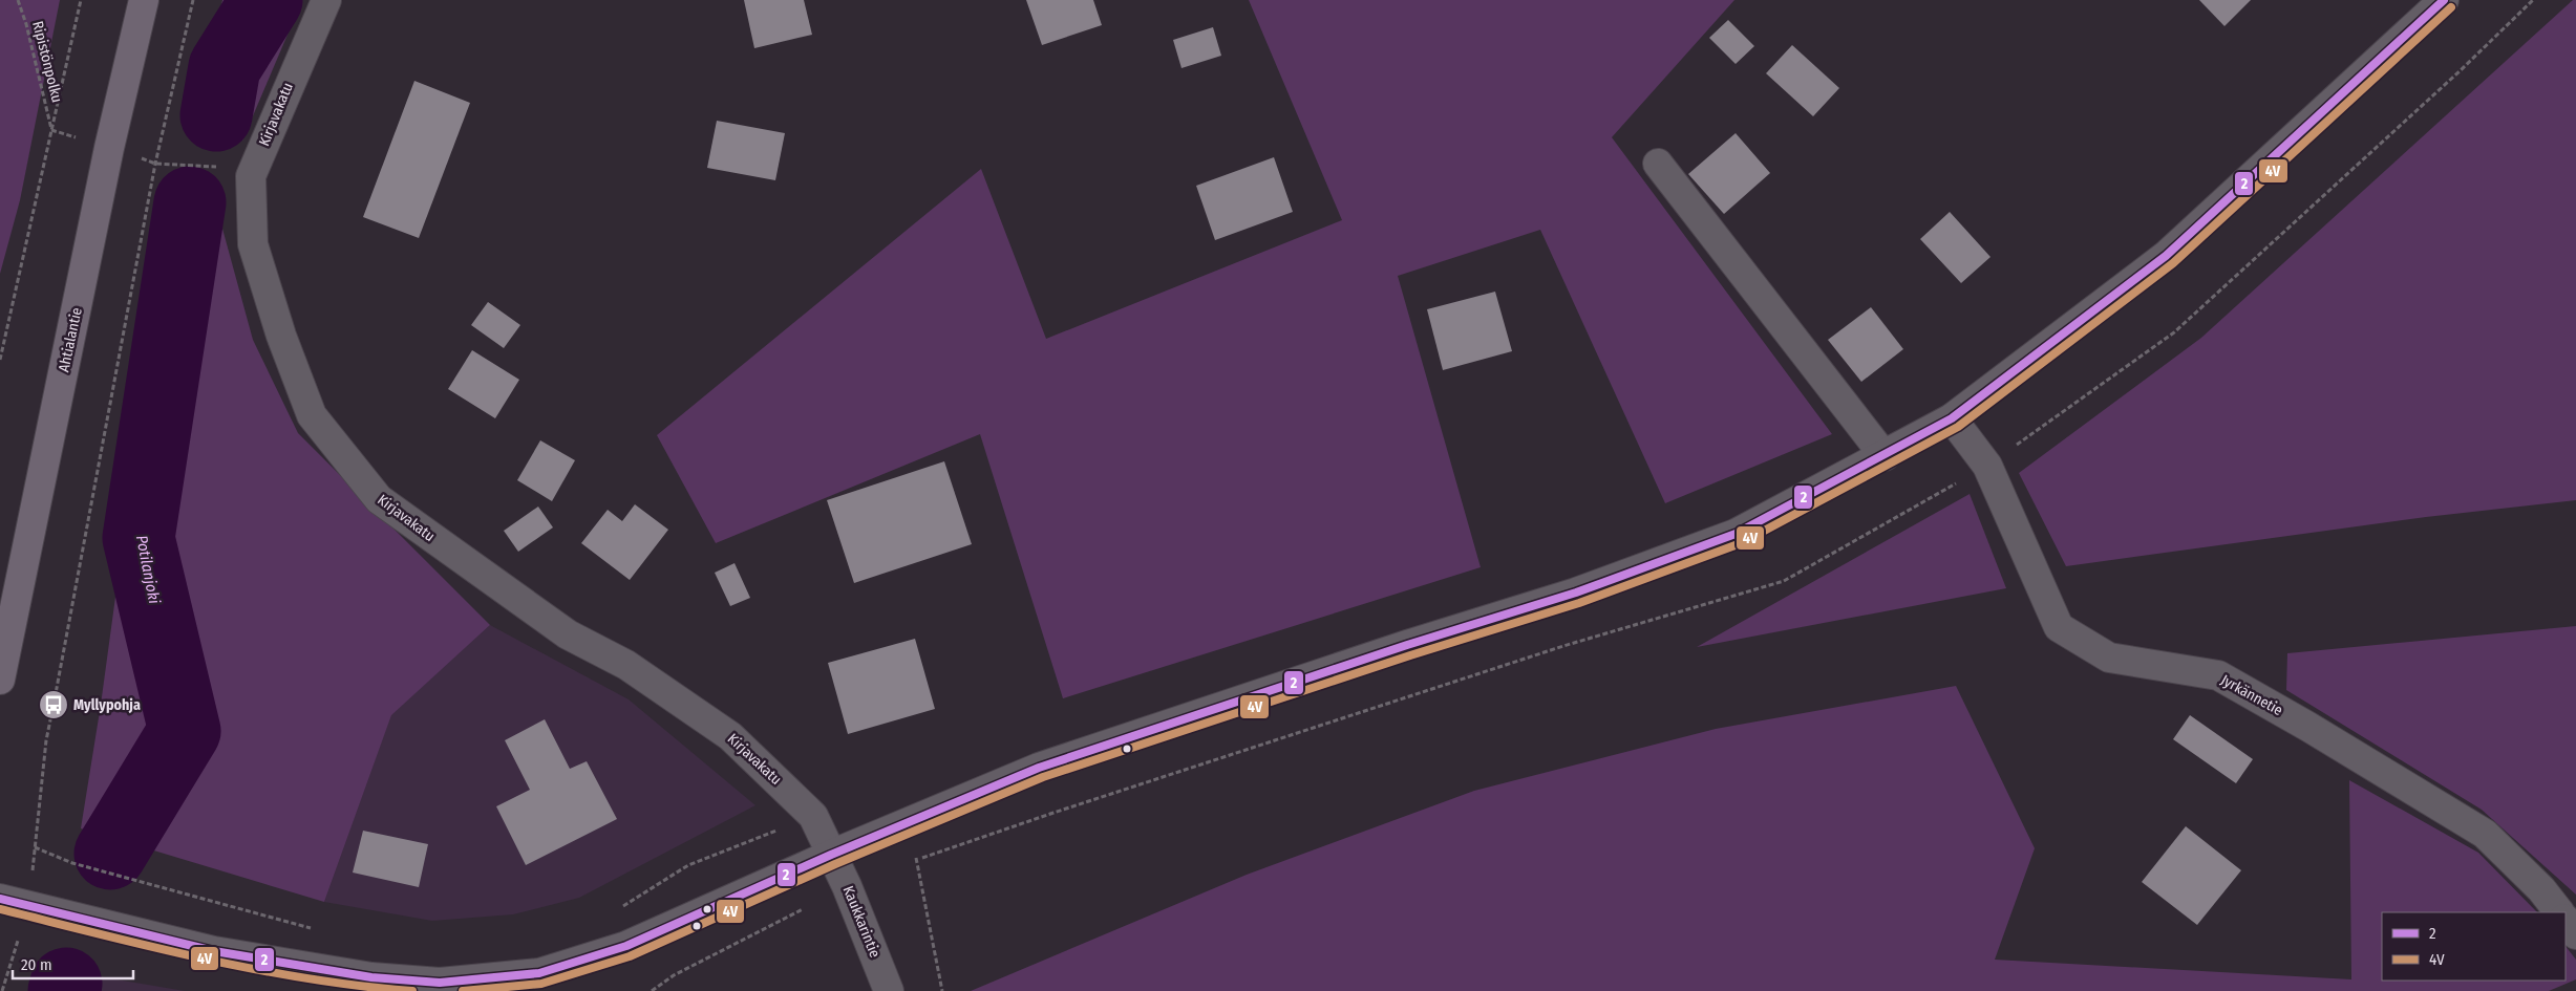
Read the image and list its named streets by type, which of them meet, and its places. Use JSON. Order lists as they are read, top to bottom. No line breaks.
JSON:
{"streets":{"main road":["Ahtialantie"],"street":["Kirjavakatu","Jyrkännetie","Kaukkarintie"],"path":["Ripistönpolku"]},"crossings":[["Kirjavakatu","Kaukkarintie"]],"water":["Potilanjoki"],"places":{"bus stop":["Myllypohja"]},"lines":["transit line 2","transit line 4V"],"legend":["2","4V"],"scale_bar":"20 m"}
